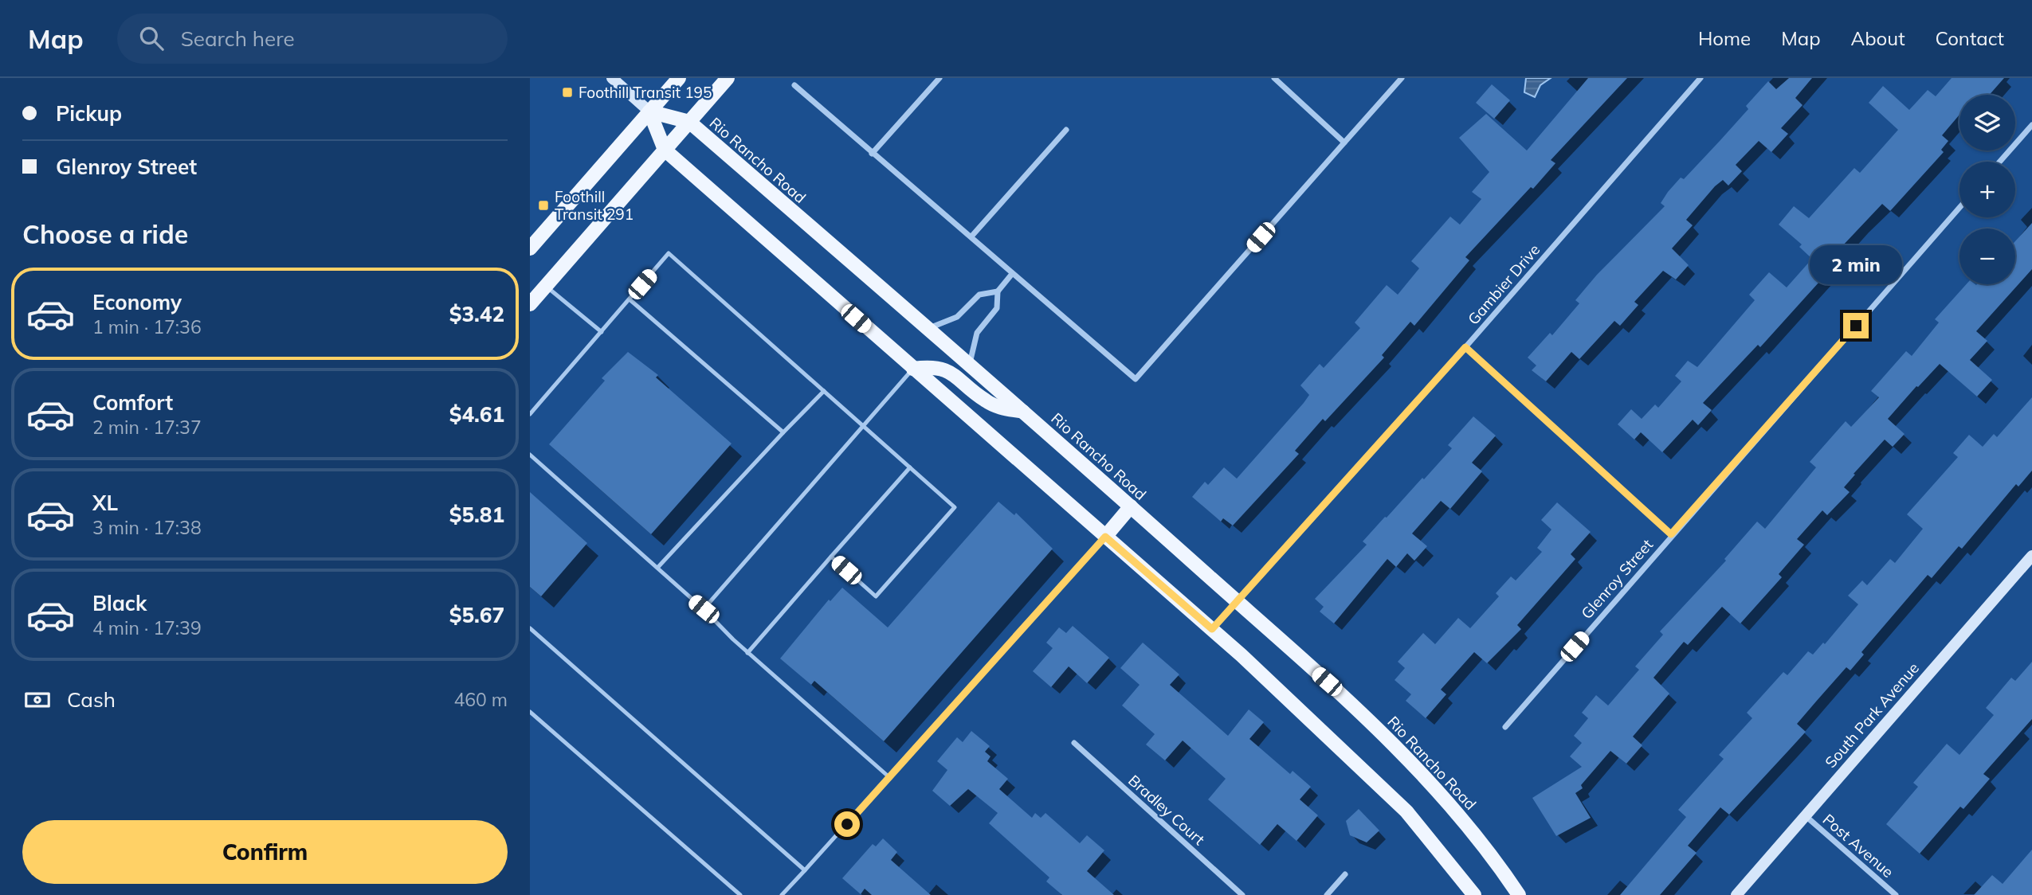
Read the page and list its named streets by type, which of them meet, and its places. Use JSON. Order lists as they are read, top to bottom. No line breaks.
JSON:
{"streets":{"main road":["Rio Rancho Road"],"street":["Gambier Drive","Glenroy Street","South Park Avenue","Bradley Court","Post Avenue"]},"crossings":[["Rio Rancho Road","Gambier Drive"],["South Park Avenue","Post Avenue"]],"places":{"transit":["Foothill Transit 195","Foothill Transit 291"]},"page":{"header":"Map","search":"Search here","nav":["Home","Map","About","Contact"],"banner":["Pickup","Glenroy Street"],"map_buttons":["+","−"],"heading":"Choose a ride","bubble":"2 min","list":[{"name":"Economy","note":"1 min · 17:36","value":"$3.42"},{"name":"Comfort","note":"2 min · 17:37","value":"$4.61"},{"name":"XL","note":"3 min · 17:38","value":"$5.81"},{"name":"Black","note":"4 min · 17:39","value":"$5.67"}],"pay":["Cash","460 m"],"buttons":"Confirm"}}
